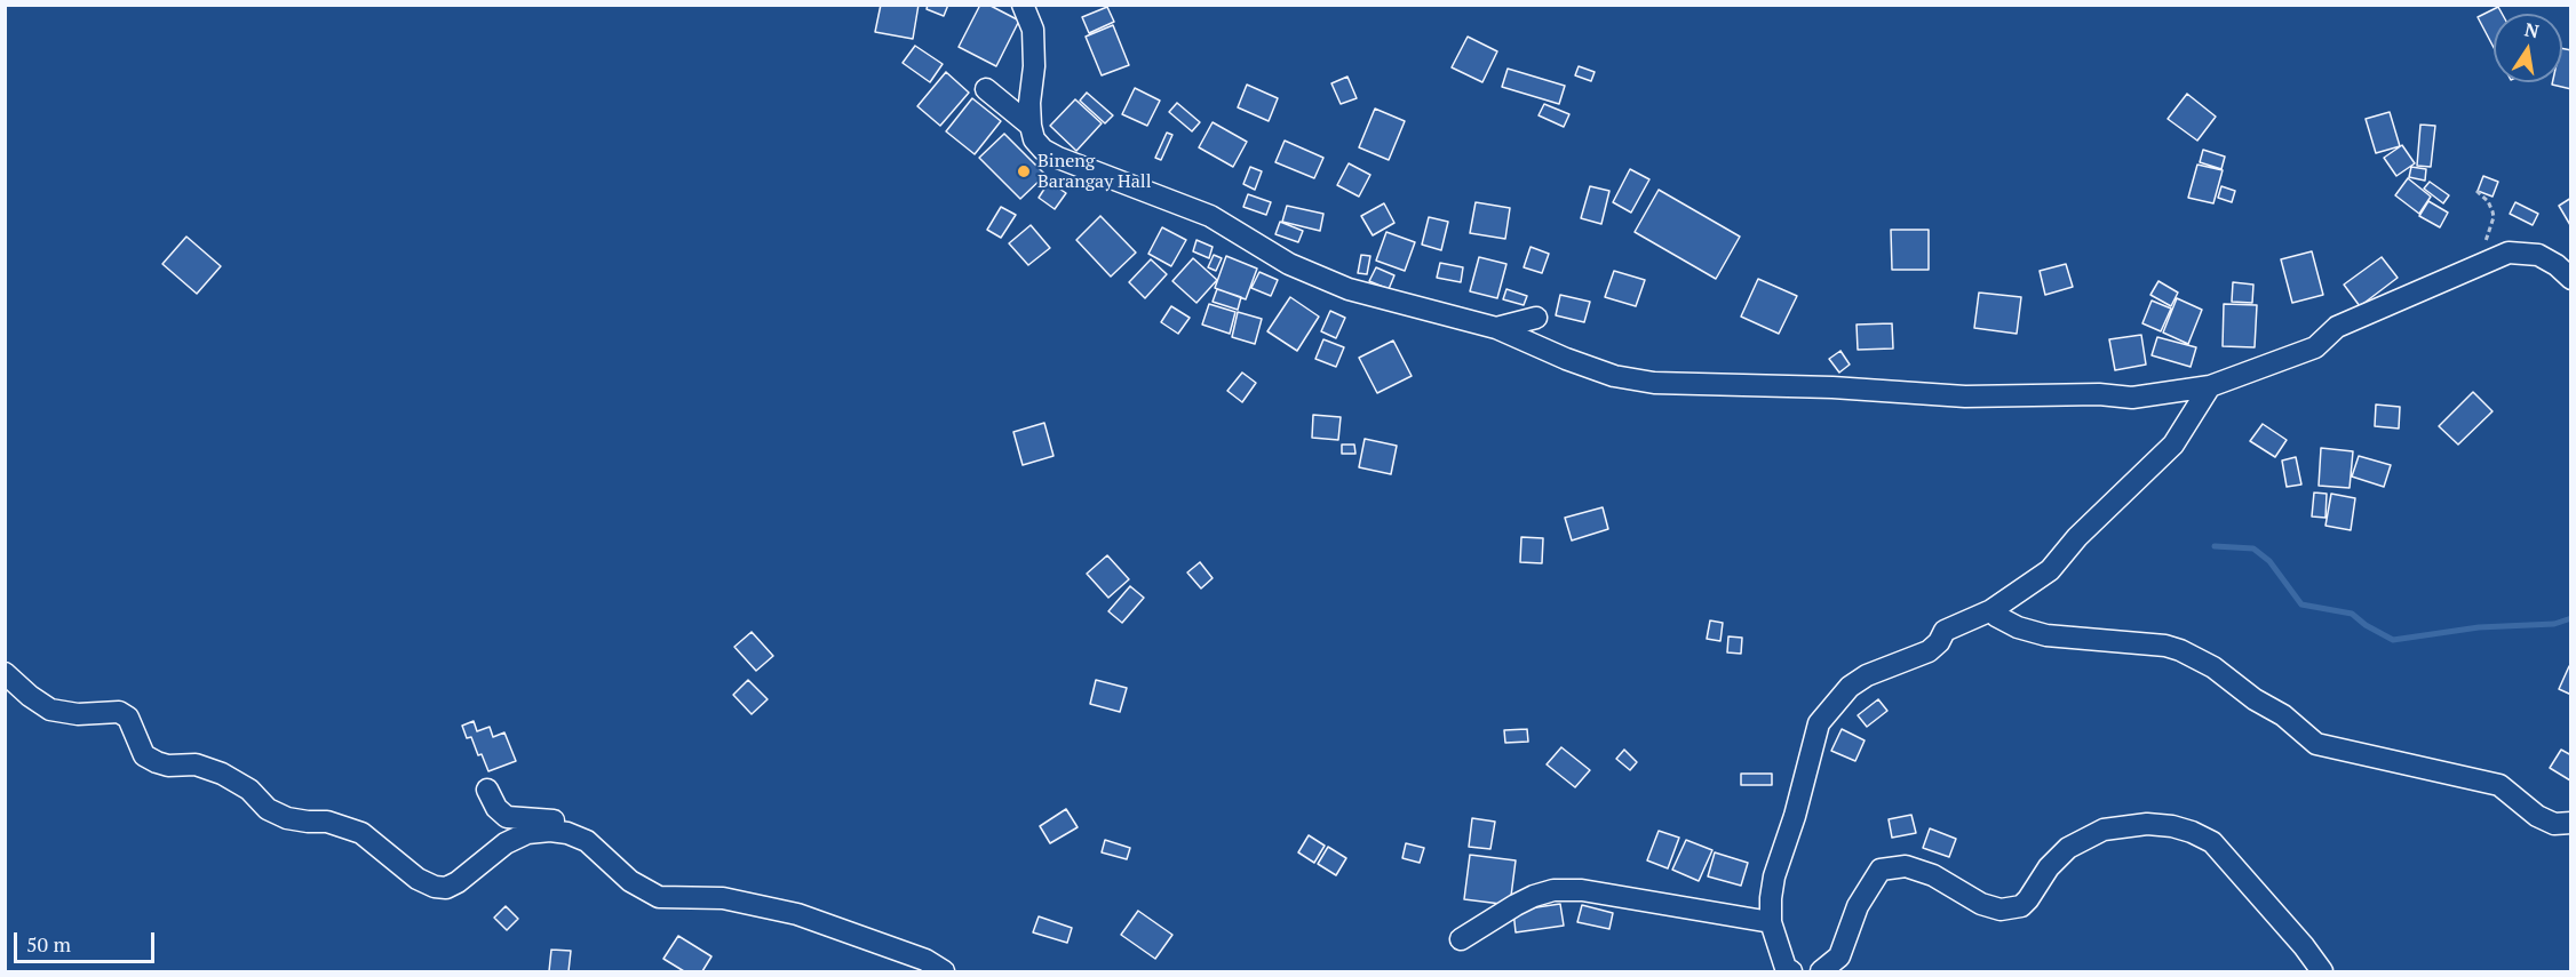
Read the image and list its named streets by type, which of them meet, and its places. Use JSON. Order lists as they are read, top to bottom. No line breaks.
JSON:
{"places":["Bineng Barangay Hall"],"scale_bar":"50 m","north":"top"}
